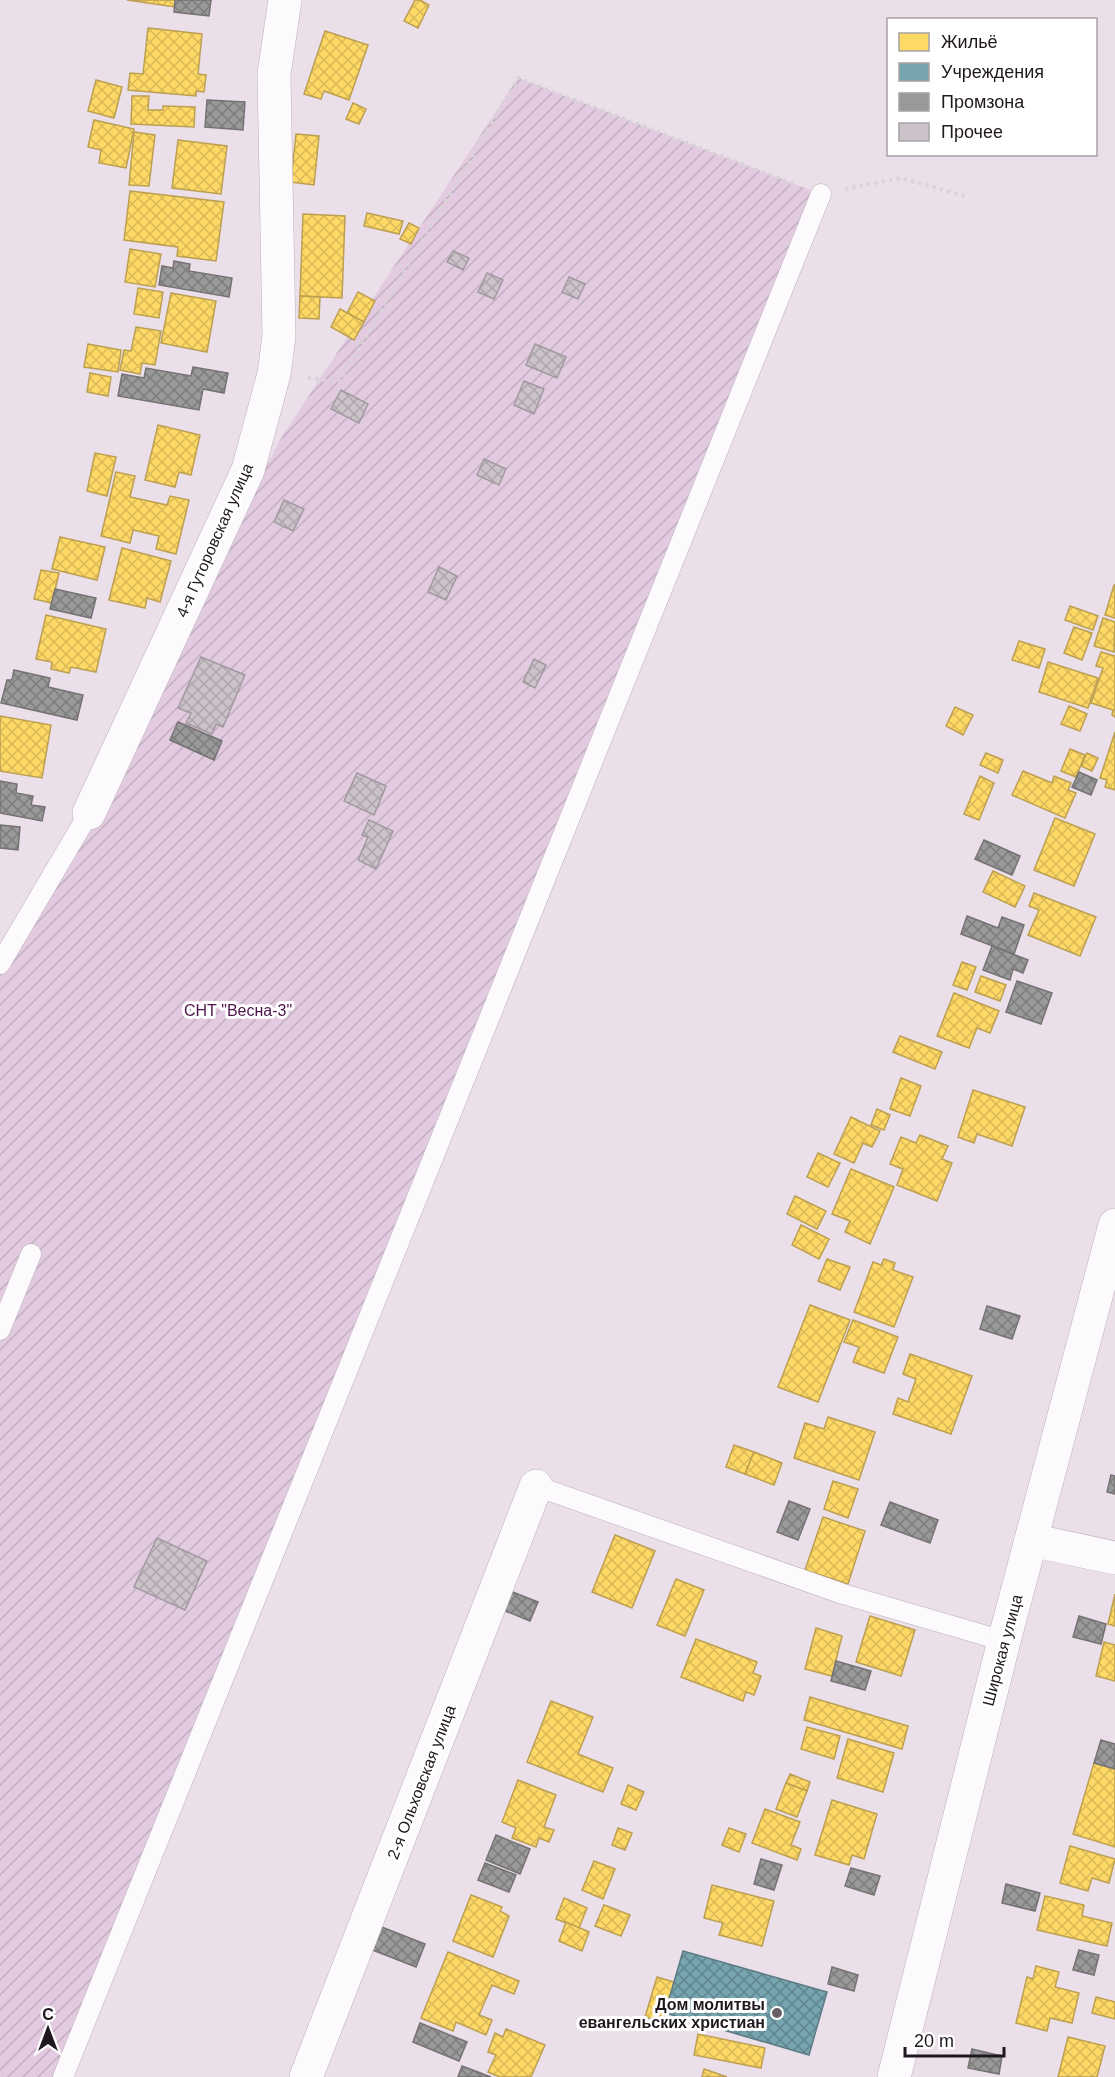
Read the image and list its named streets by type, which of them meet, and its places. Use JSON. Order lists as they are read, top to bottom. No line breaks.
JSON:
{"streets":{"street":["4-я Гуторовская улица","Широкая улица","2-я Ольховская улица"]},"parks":["СНТ \"Весна-3\""],"places":["Дом молитвы евангельских христиан"],"legend":["Жильё","Учреждения","Промзона","Прочее"],"scale_bar":"20 m","north":"top"}
